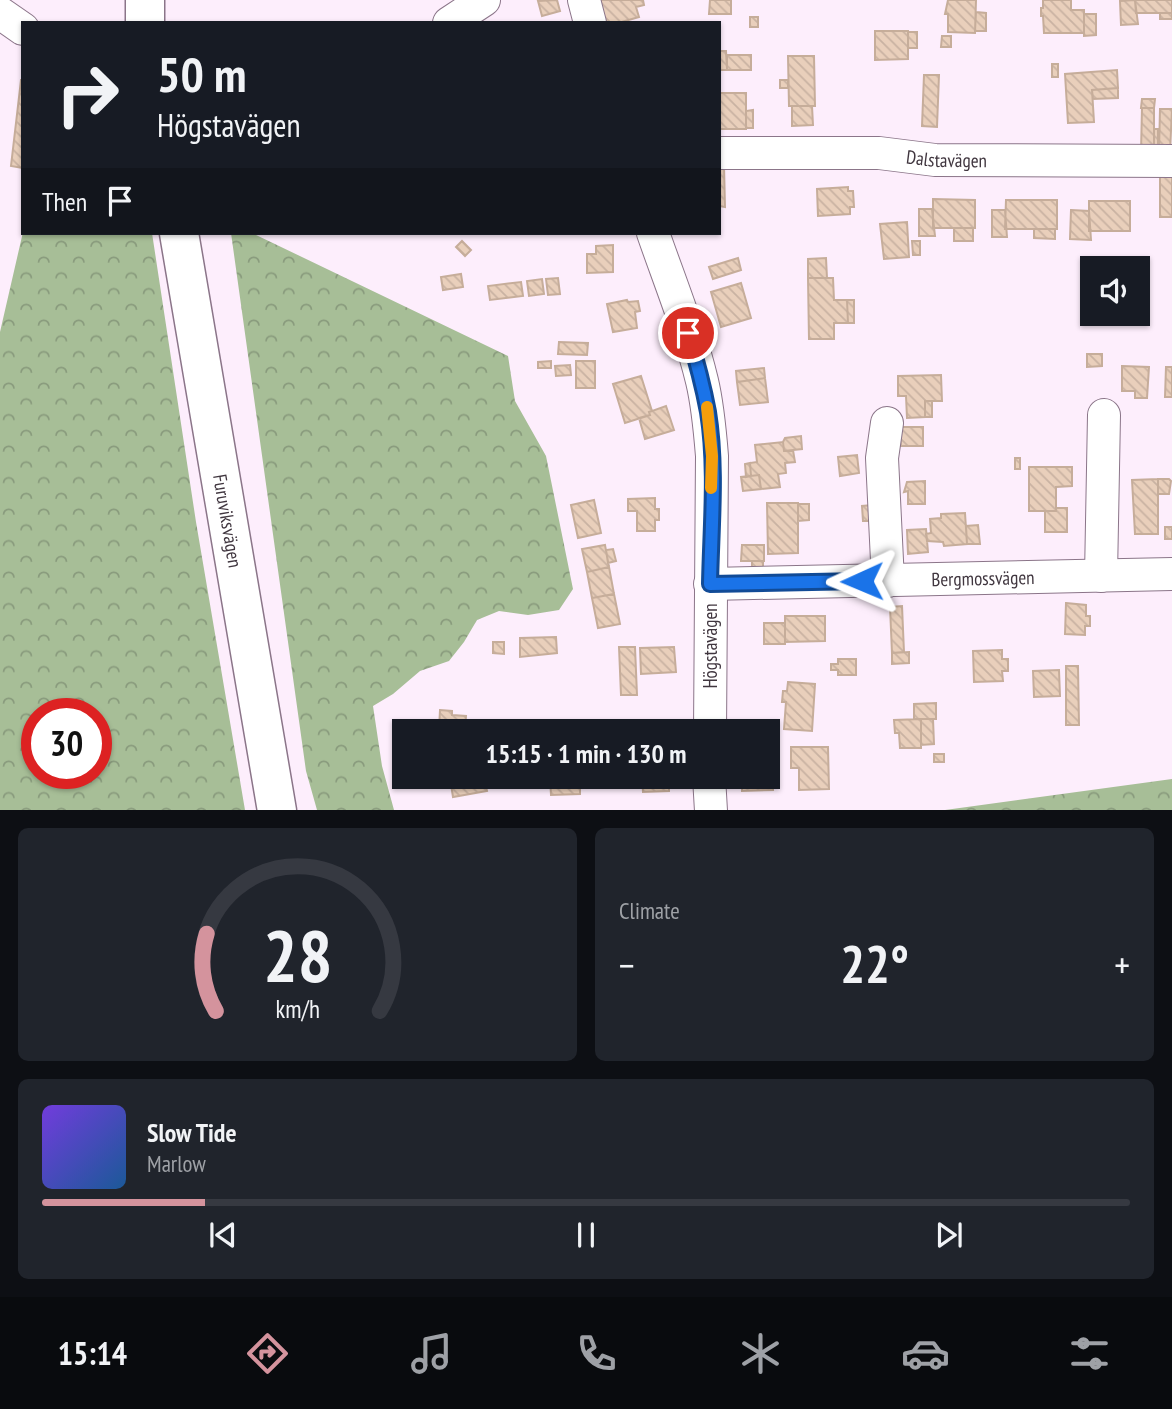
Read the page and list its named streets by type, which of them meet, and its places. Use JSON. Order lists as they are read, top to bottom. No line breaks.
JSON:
{"streets":{"main road":["Furuviksvägen"],"street":["Dalstavägen","Bergmossvägen","Högstavägen"]},"crossings":[["Bergmossvägen","Högstavägen"]],"page":{"turn":["50 m","Högstavägen"],"then":"Then","limit":"30","trip":"15:15 · 1 min · 130 m","tile":"Climate","heat":["−","22°","+"],"song":["Slow Tide","Marlow"],"tabs":"15:14","gauge":["28","km/h"]}}
